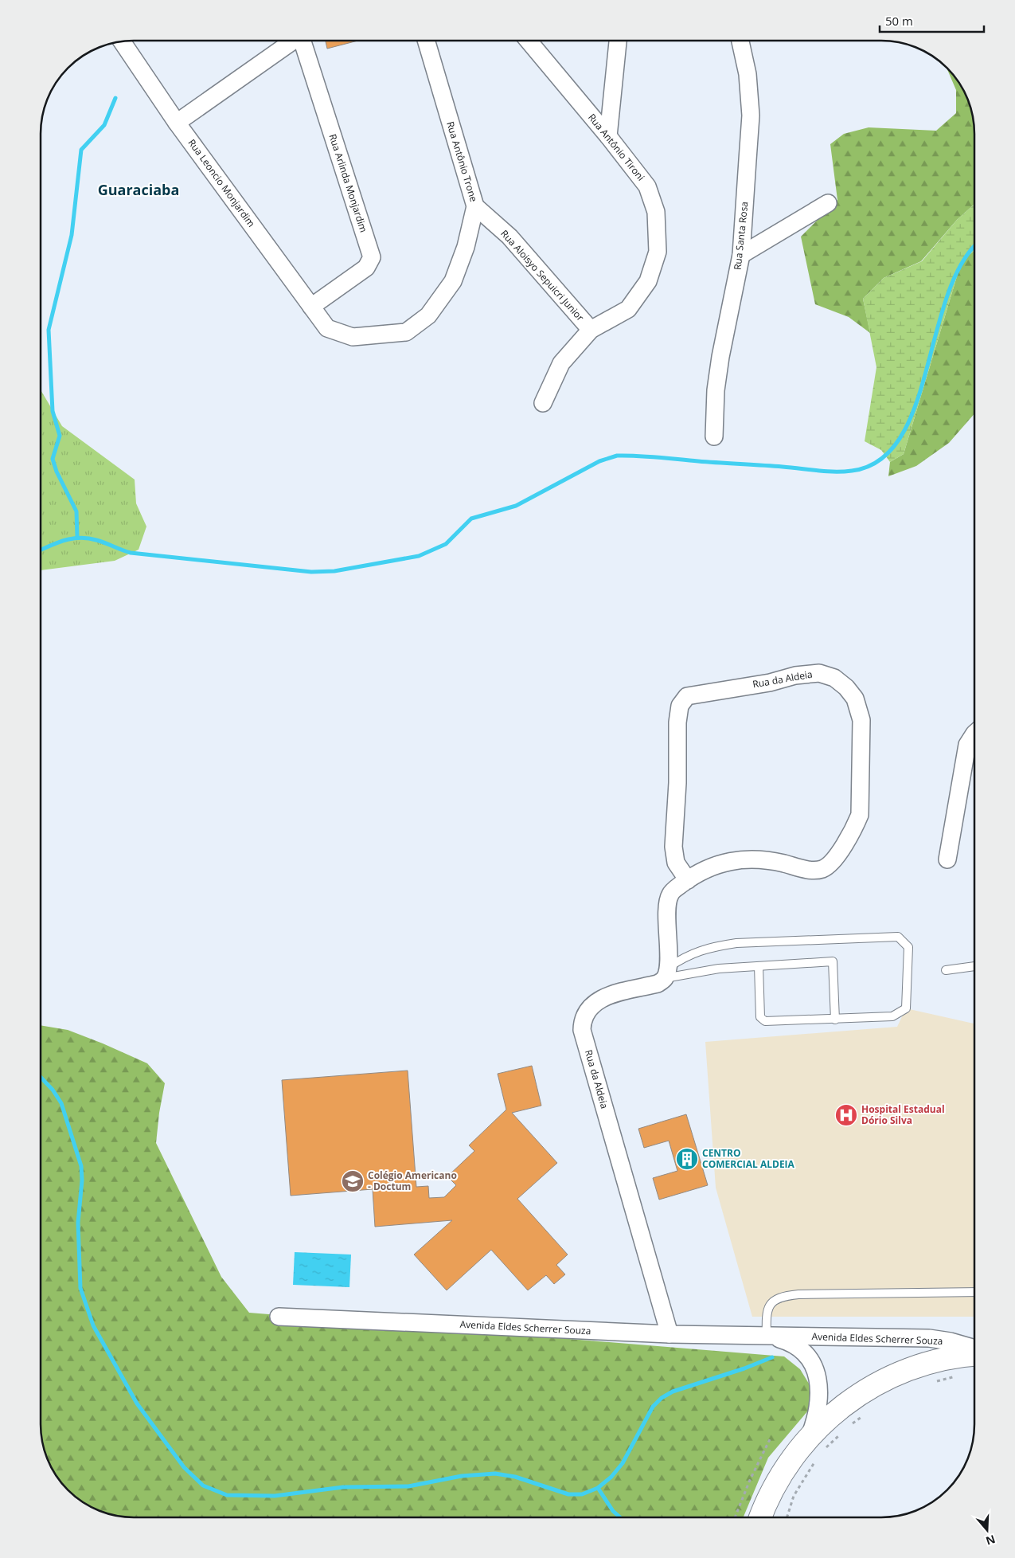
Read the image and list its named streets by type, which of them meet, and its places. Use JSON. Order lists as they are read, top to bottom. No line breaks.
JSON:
{"streets":{"street":["Rua Antônio Tironi","Rua Antônio Trone","Rua Leoncio Monjardim","Rua Arlinda Monjardim","Rua Santa Rosa","Rua Aloisyo Sepuicri Junior","Rua da Aldeia","Avenida Eldes Scherrer Souza"]},"crossings":[["Rua Antônio Tironi","Rua Aloisyo Sepuicri Junior"],["Rua Antônio Trone","Rua Leoncio Monjardim"],["Rua Antônio Trone","Rua Aloisyo Sepuicri Junior"],["Rua Leoncio Monjardim","Rua Arlinda Monjardim"],["Rua da Aldeia","Avenida Eldes Scherrer Souza"]],"districts":["Guaraciaba"],"places":{"hospital":["Hospital Estadual Dório Silva"],"building":["CENTRO COMERCIAL ALDEIA"],"school or university":["Colégio Americano - Doctum"]},"scale_bar":"50 m","north":"bottom"}
